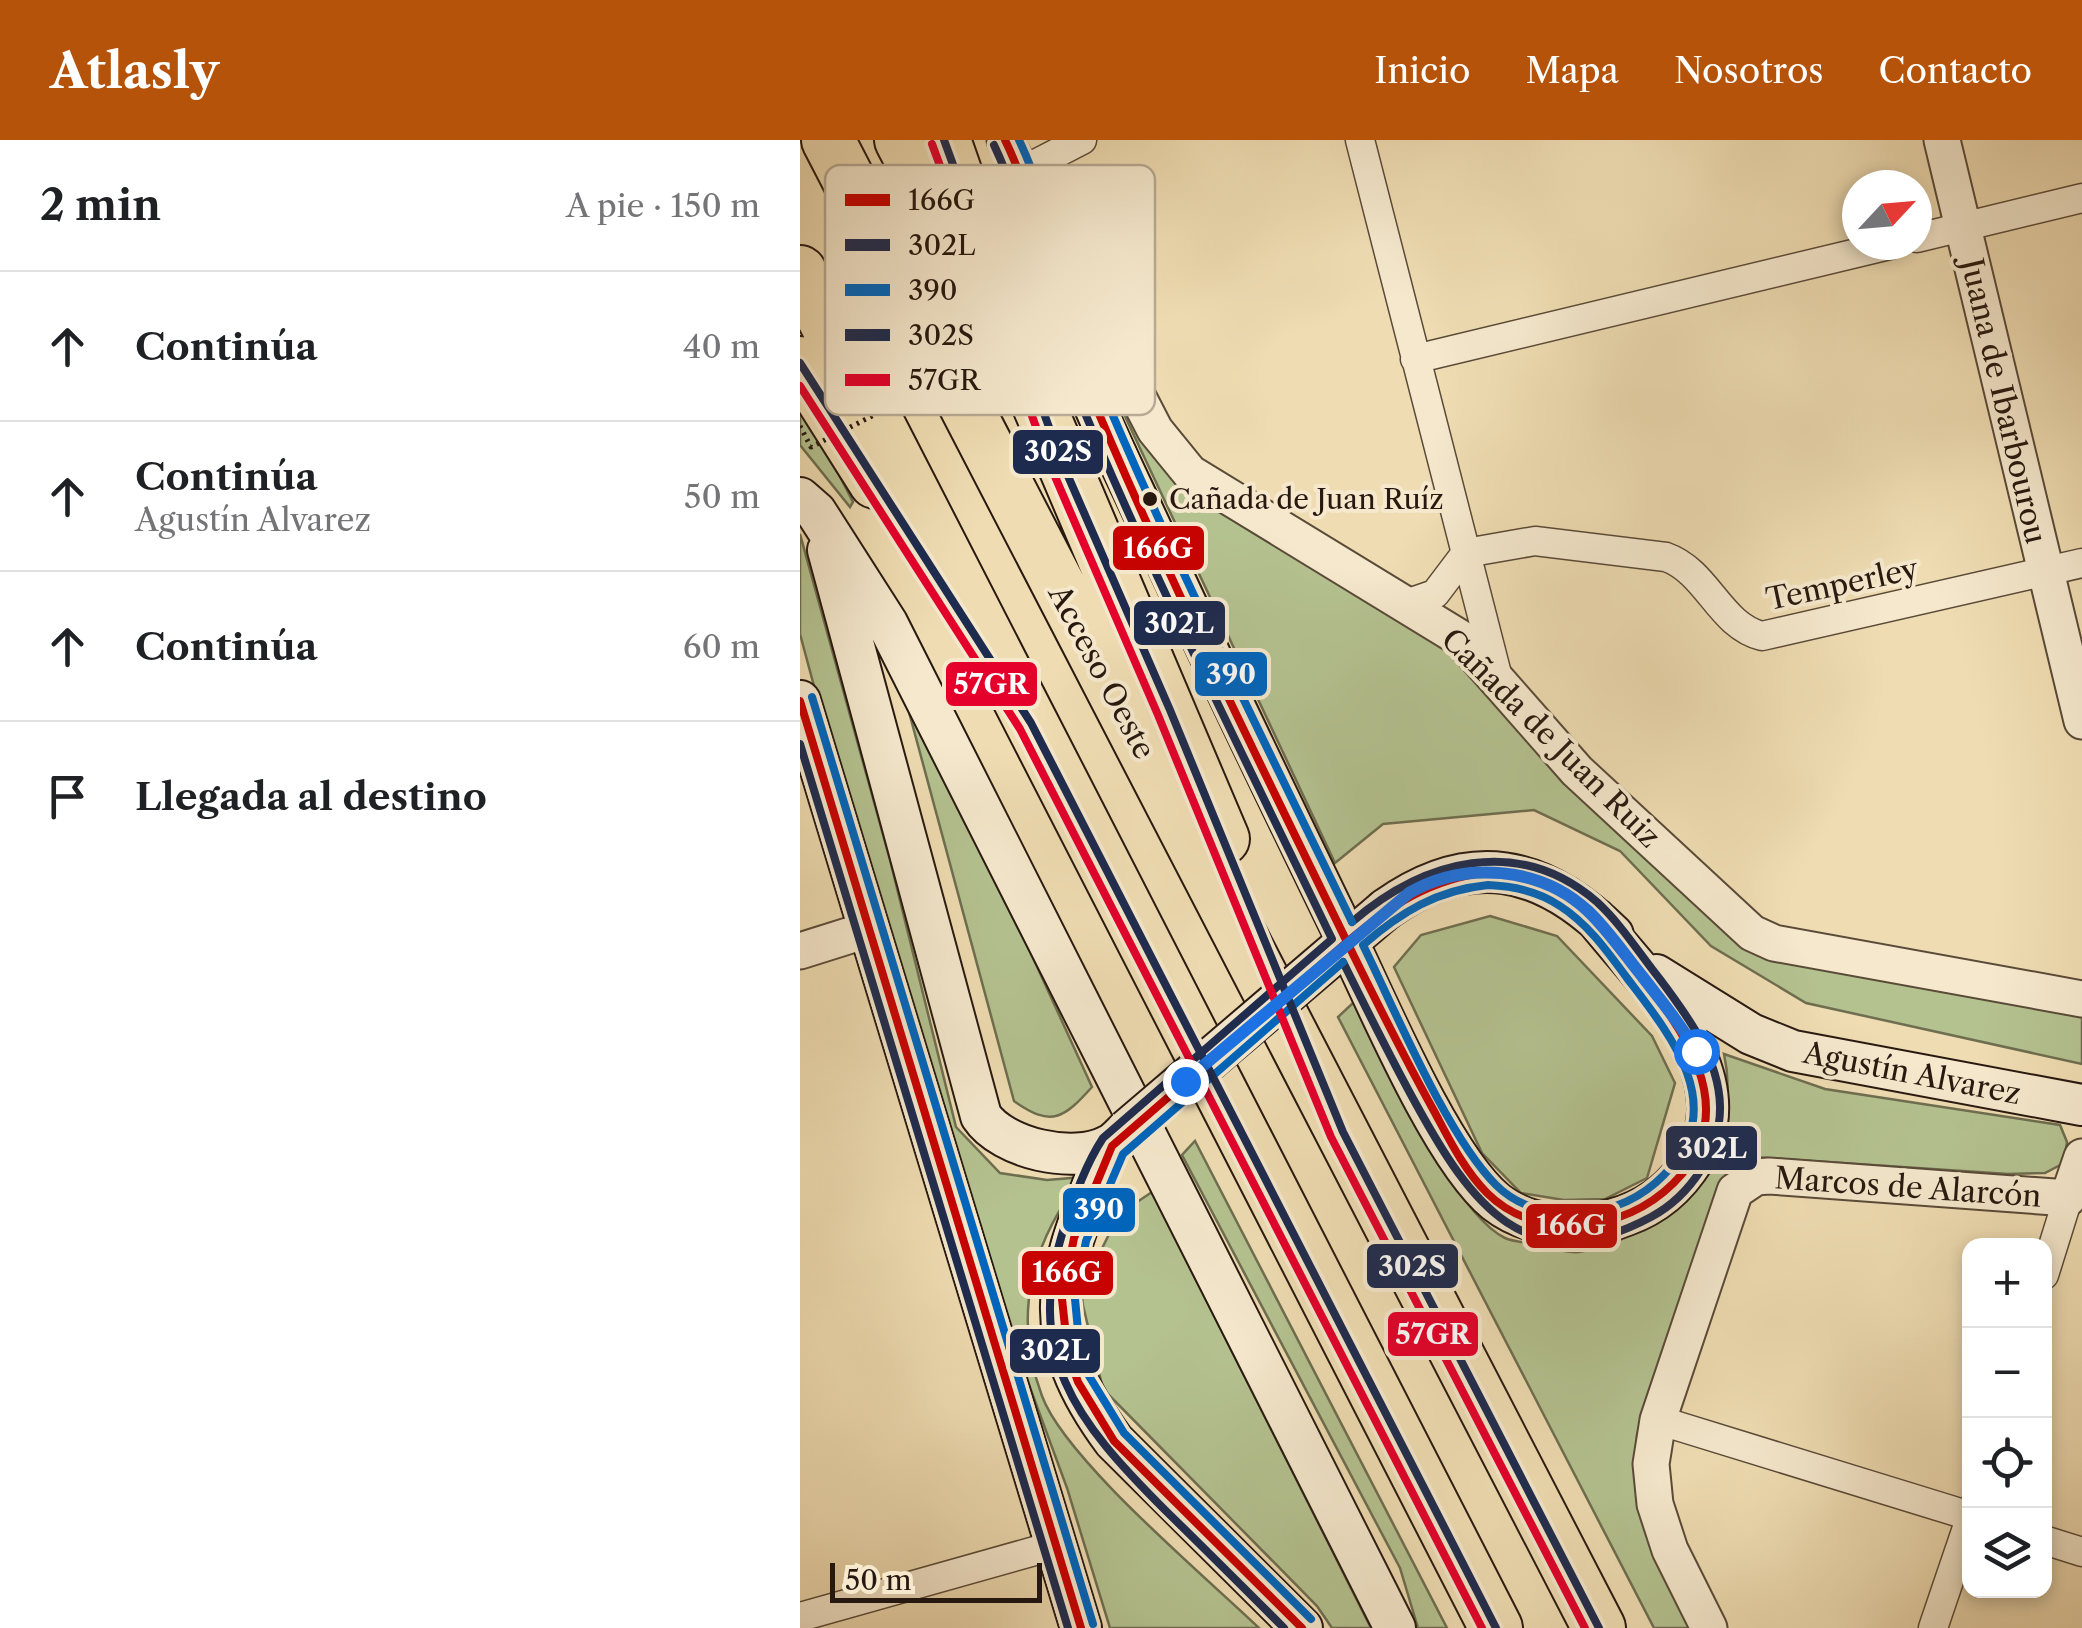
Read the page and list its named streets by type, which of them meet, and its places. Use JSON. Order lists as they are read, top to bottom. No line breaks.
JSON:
{"streets":{"highway":["Acceso Oeste"],"main road":["Agustín Alvarez"],"street":["Juana de Ibarbourou","Temperley","Cañada de Juan Ruiz","Marcos de Alarcón"]},"crossings":[["Juana de Ibarbourou","Temperley"]],"places":["Cañada de Juan Ruíz"],"lines":["transit line 166G","transit line 390","transit line 302S","transit line 57GR","transit line 302L"],"legend":["166G","302L","390","302S","57GR"],"scale_bar":"50 m","north":"top right","page":{"header":"Atlasly","nav":["Inicio","Mapa","Nosotros","Contacto"],"heading":["2 min","A pie · 150 m"],"list":[["Continúa","40 m"],["Continúa","Agustín Alvarez","50 m"],["Continúa","60 m"],"Llegada al destino"],"map_buttons":["+","−"],"scale":"50 m"}}
